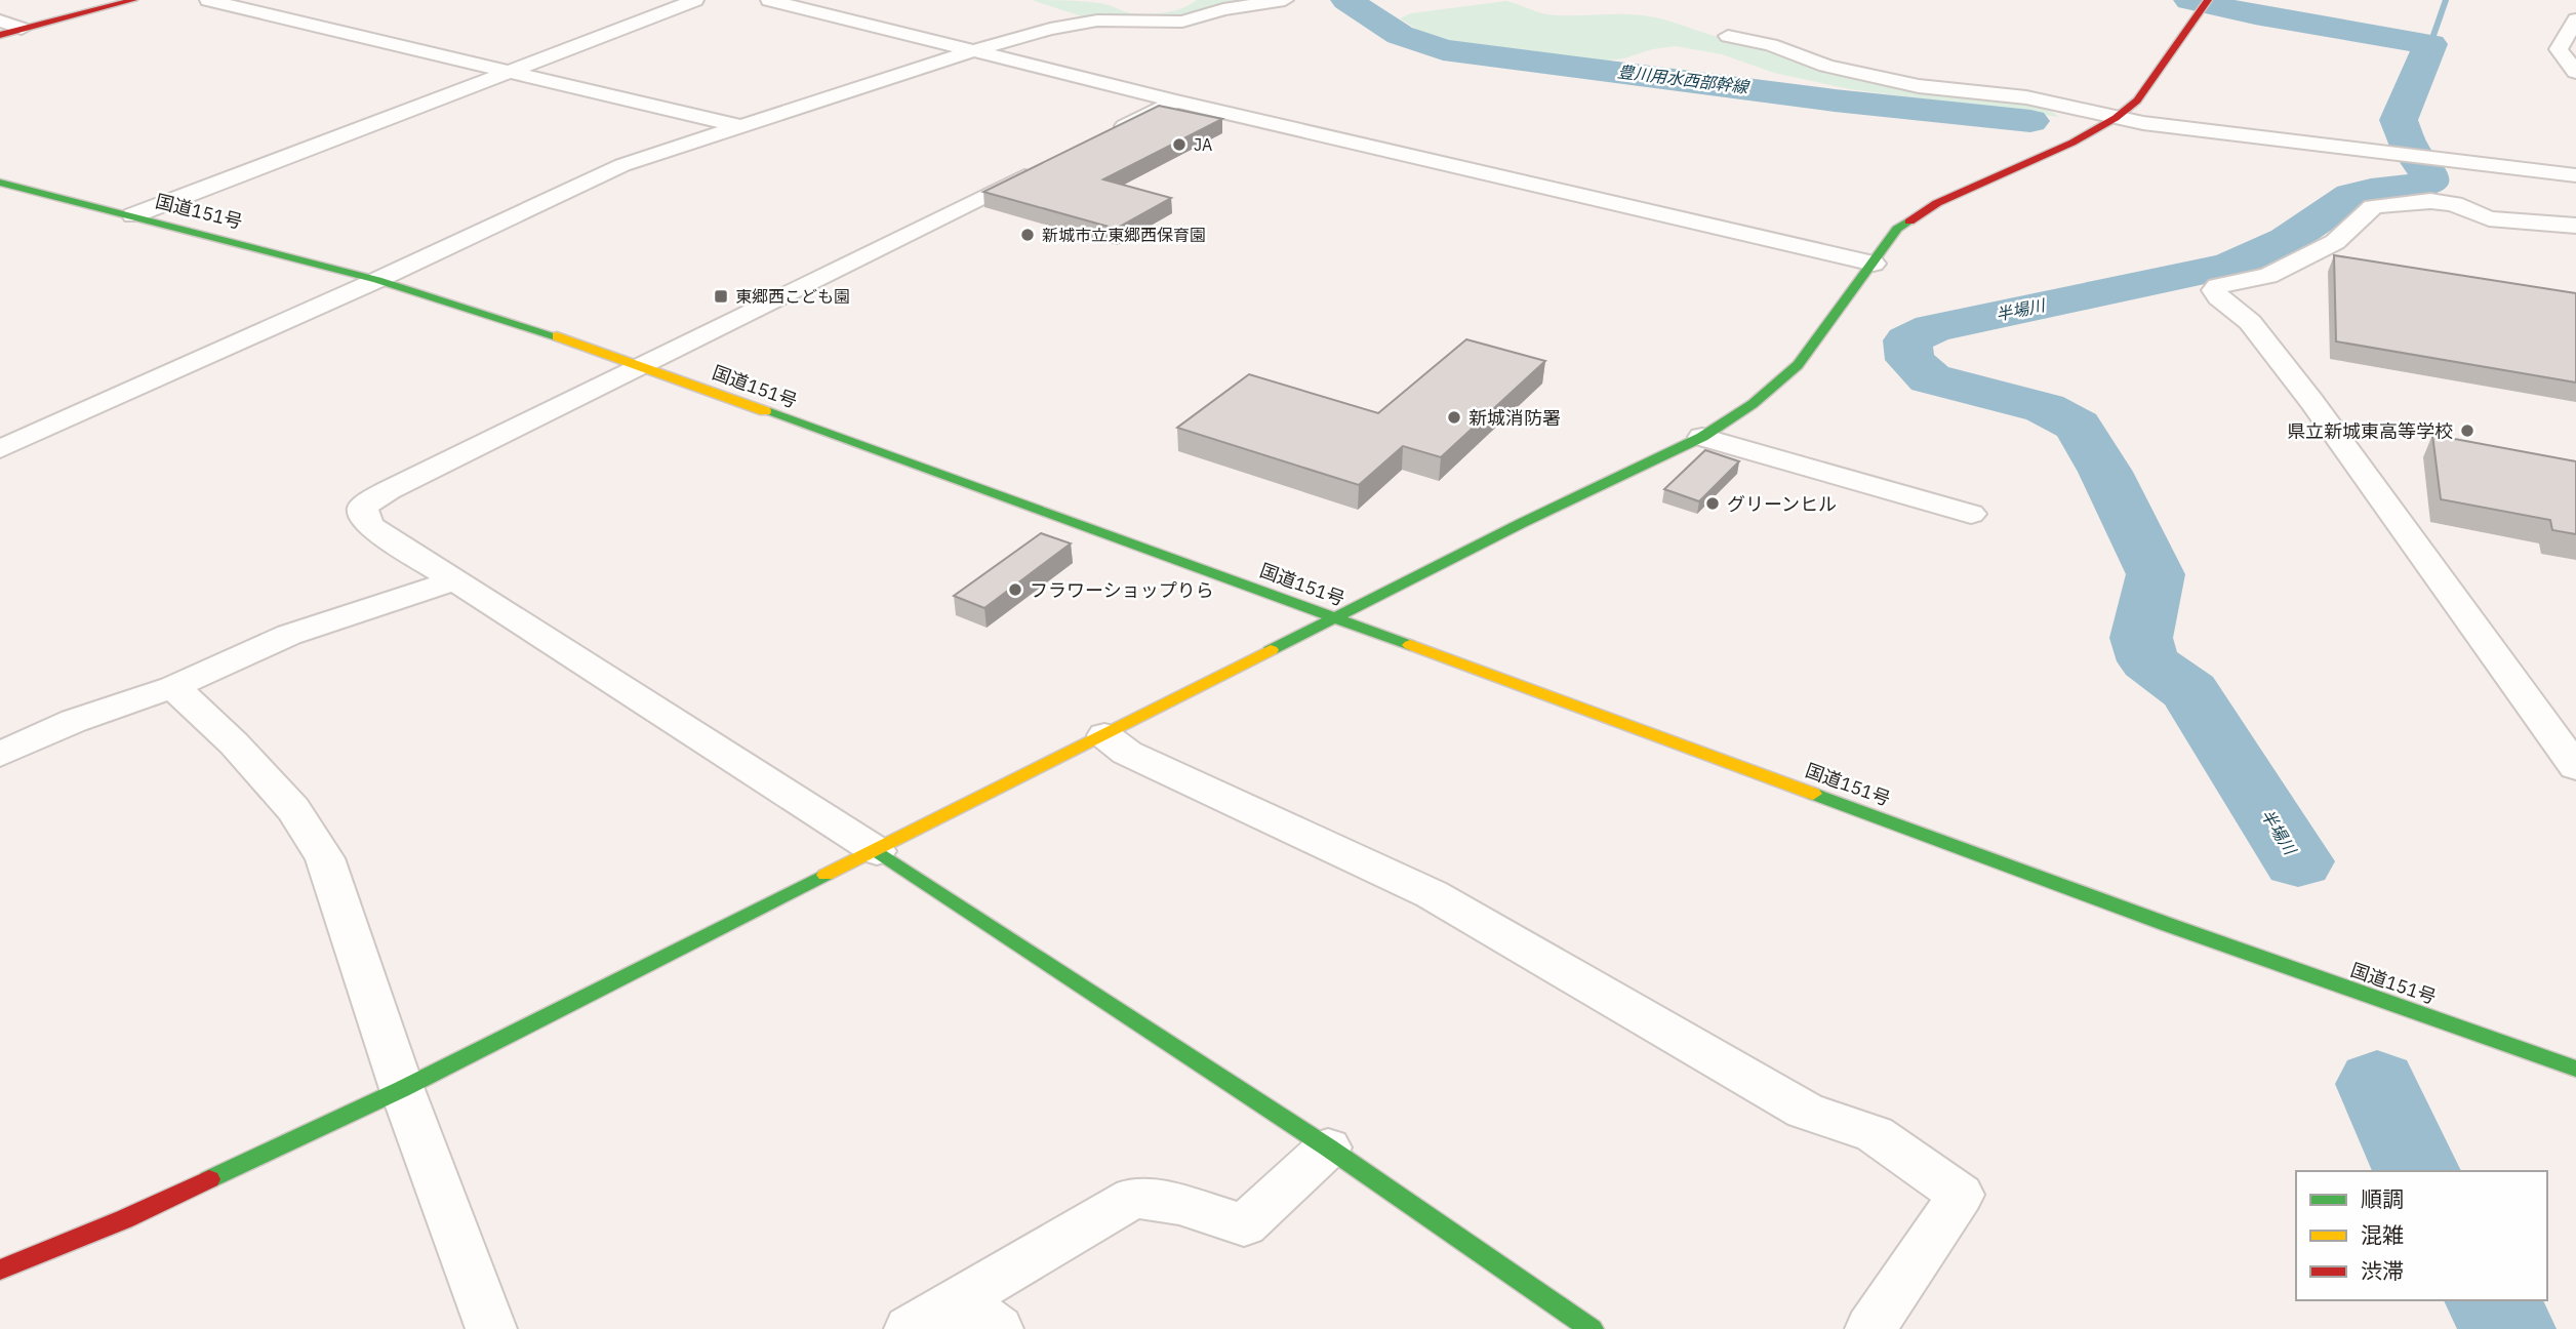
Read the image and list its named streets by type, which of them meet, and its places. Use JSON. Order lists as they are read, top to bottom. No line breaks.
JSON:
{"streets":{"main road":["国道151号"]},"water":["豊川用水西部幹線","半場川"],"places":{"other":["JA","新城市立東郷西保育園","新城消防署","県立新城東高等学校","グリーンヒル","フラワーショップりら"],"transit":["東郷西こども園"]},"legend":["順調","混雑","渋滞"]}
